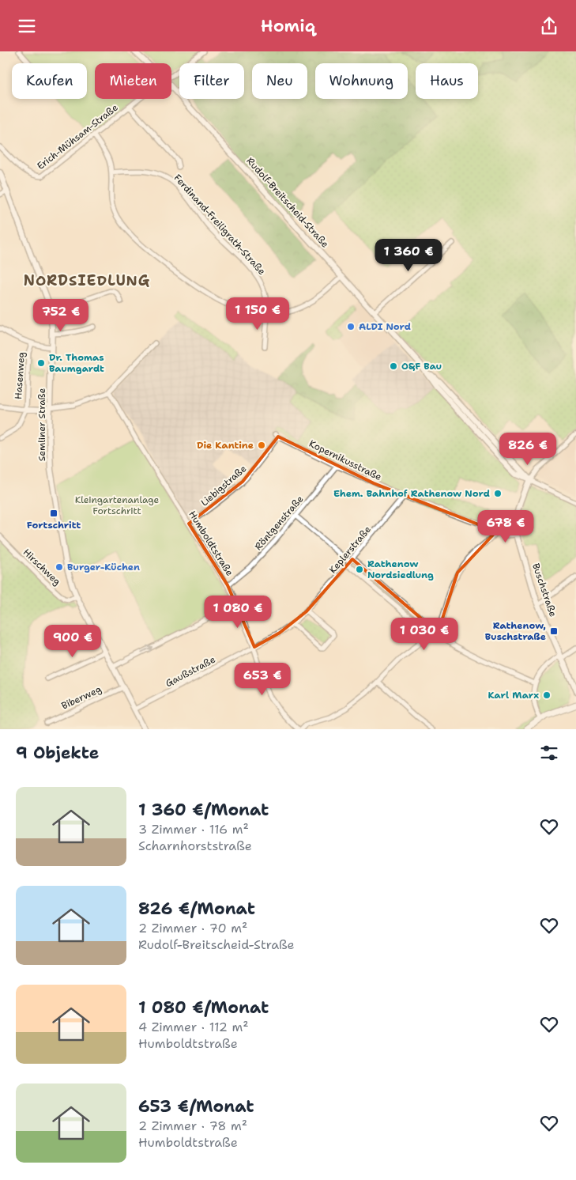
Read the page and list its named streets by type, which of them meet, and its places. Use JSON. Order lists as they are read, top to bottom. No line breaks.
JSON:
{"streets":{"street":["Erich-Mühsam-Straße","Rudolf-Breitscheid-Straße","Ferdinand-Freiligrath-Straße","Hasenweg","Semliner Straße","Kopernikusstraße","Liebigstraße","Röntgenstraße","Humboldtstraße","Keplerstraße","Hirschweg","Buschstraße","Gaußstraße","Biberweg"]},"crossings":[["Rudolf-Breitscheid-Straße","Buschstraße"],["Hasenweg","Semliner Straße"],["Semliner Straße","Hirschweg"],["Semliner Straße","Gaußstraße"],["Semliner Straße","Biberweg"],["Kopernikusstraße","Liebigstraße"],["Kopernikusstraße","Röntgenstraße"],["Kopernikusstraße","Keplerstraße"],["Kopernikusstraße","Buschstraße"],["Liebigstraße","Humboldtstraße"],["Röntgenstraße","Humboldtstraße"],["Humboldtstraße","Keplerstraße"],["Humboldtstraße","Gaußstraße"],["Keplerstraße","Gaußstraße"]],"districts":["NORDSIEDLUNG"],"parks":["Kleingartenanlage Fortschritt"],"places":{"other":["ALDI Nord","Dr. Thomas Baumgardt","O&F Bau","Die Kantine","Ehem. Bahnhof Rathenow Nord","Burger-Küchen","Rathenow Nordsiedlung","Karl Marx"],"transit":["Fortschritt","Rathenow, Buschstraße"]},"page":{"header":"Homiq","chip":["Kaufen","Mieten","Filter","Neu","Wohnung","Haus"],"price":["1 360 €","1 150 €","752 €","826 €","678 €","1 080 €","1 030 €","900 €","653 €"],"heading":"9 Objekte","list":[{"name":"1 360 €/Monat","note":"3 Zimmer · 116 m² · Scharnhorststraße"},{"name":"826 €/Monat","note":"2 Zimmer · 70 m² · Rudolf-Breitscheid-Straße"},{"name":"1 080 €/Monat","note":"4 Zimmer · 112 m² · Humboldtstraße"},{"name":"653 €/Monat","note":"2 Zimmer · 78 m² · Humboldtstraße"}]}}
